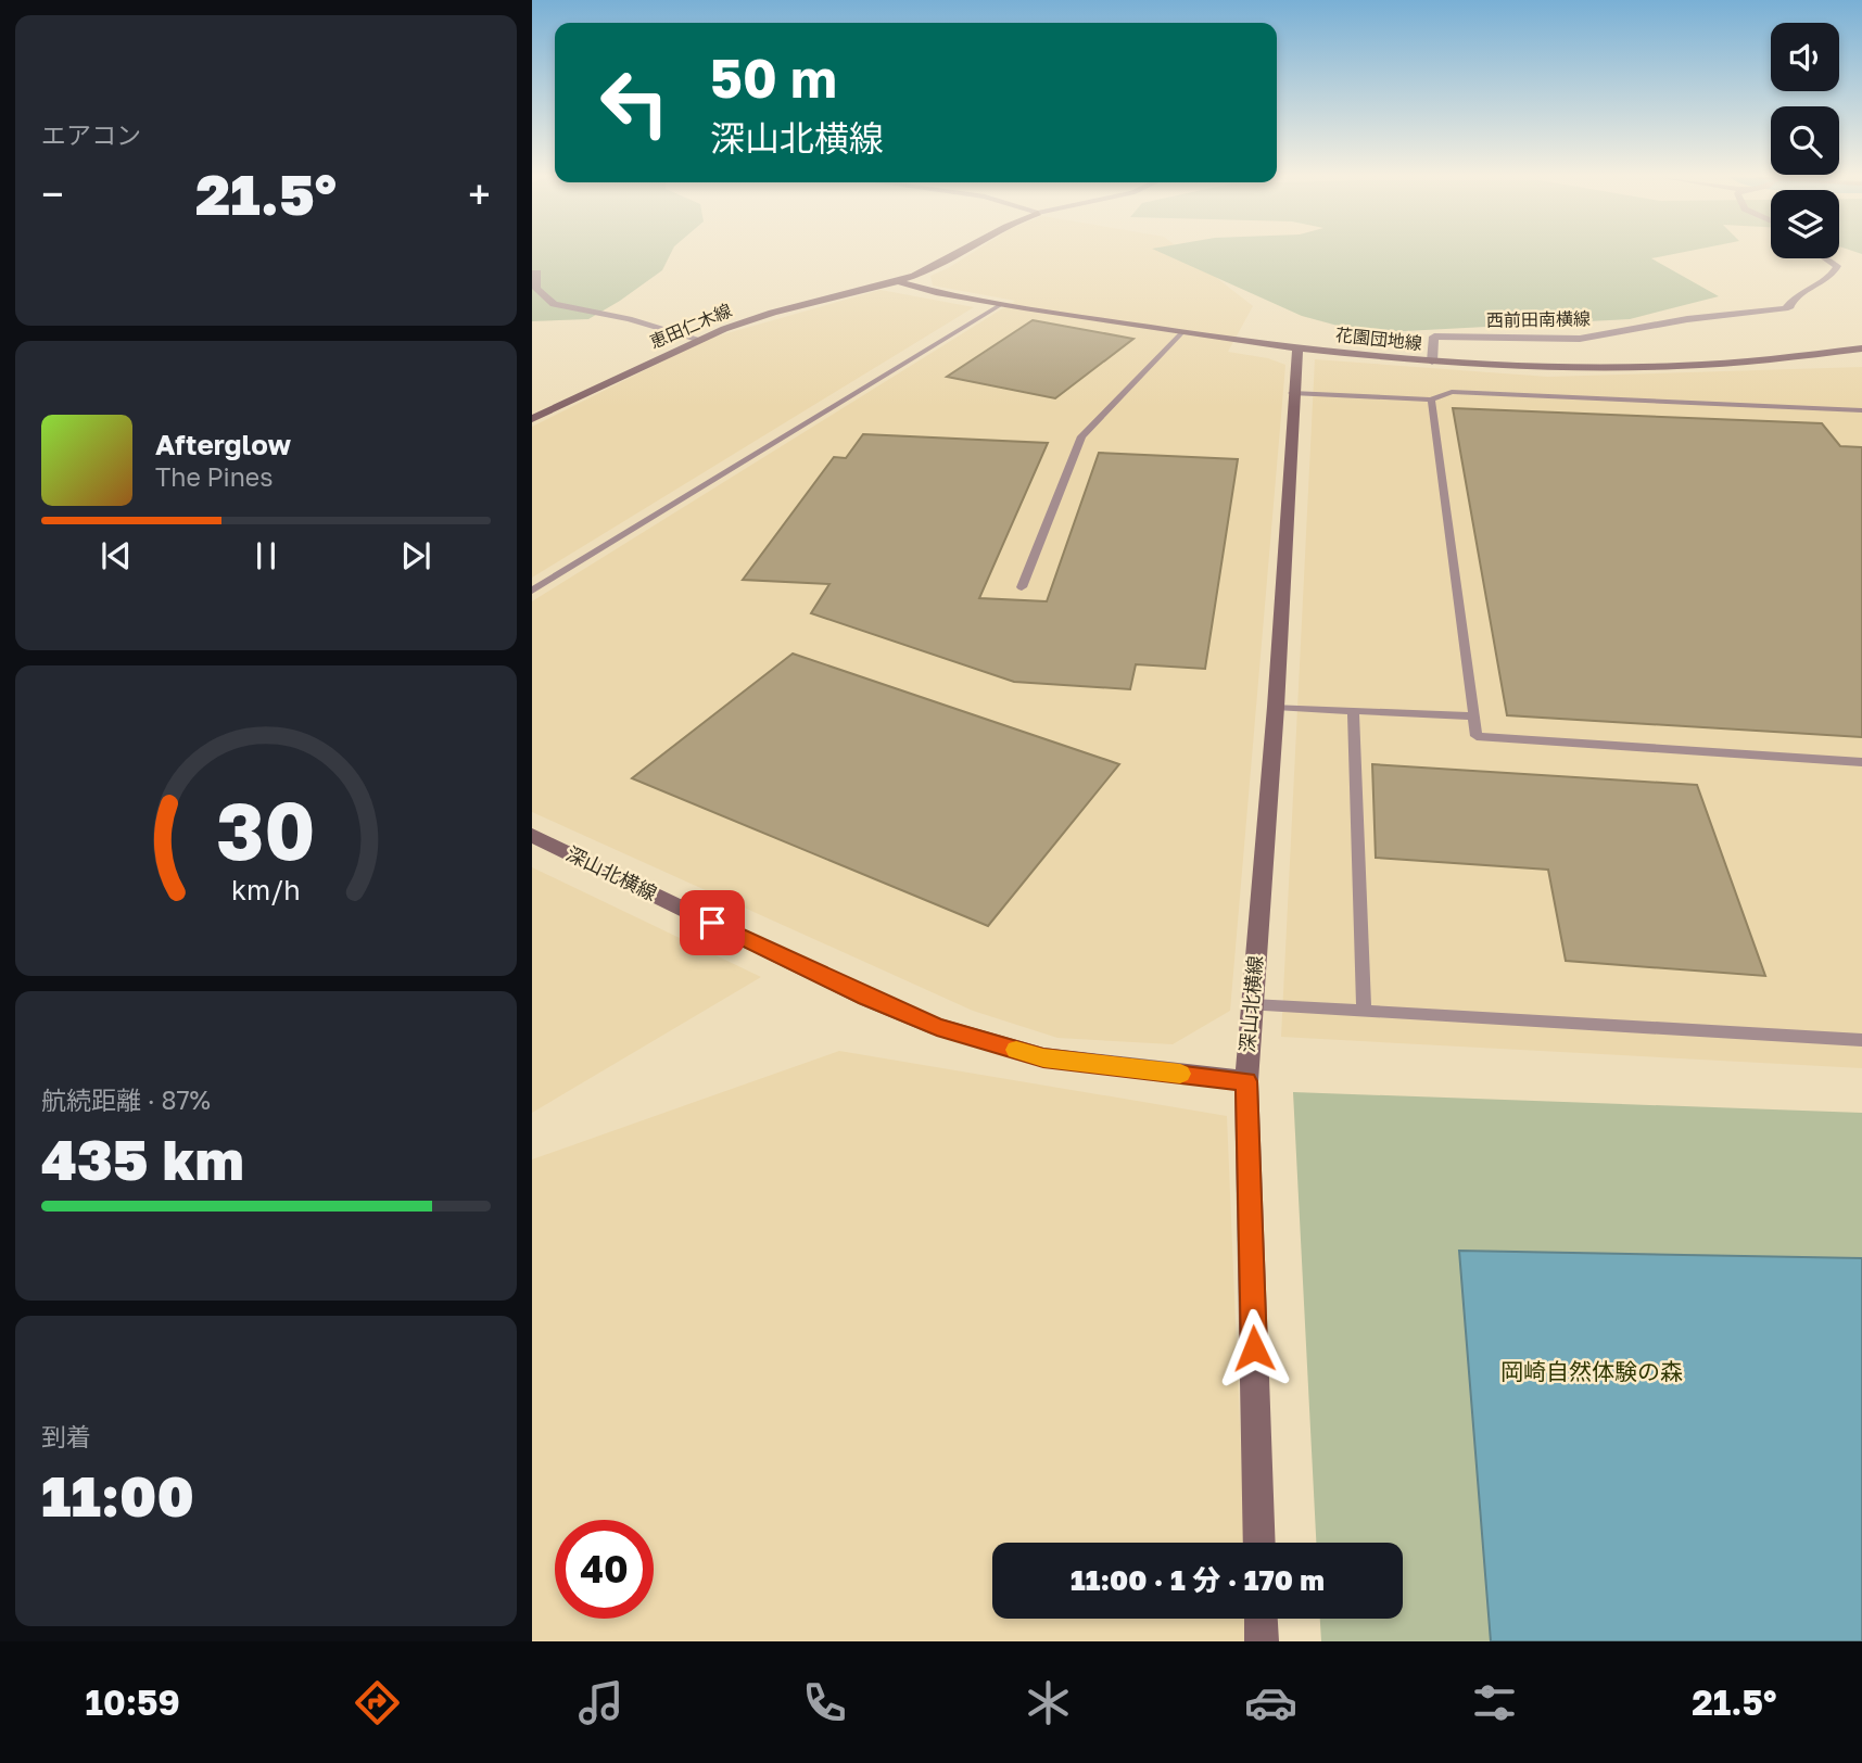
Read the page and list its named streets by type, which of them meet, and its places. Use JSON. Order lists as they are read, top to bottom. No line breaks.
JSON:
{"streets":{"street":["西前田南横線","恵田仁木線","花園団地線","深山北横線"]},"crossings":[["西前田南横線","花園団地線"],["恵田仁木線","花園団地線"],["花園団地線","深山北横線"]],"parks":["岡崎自然体験の森"],"page":{"tile":["エアコン",["航続距離 · 87%","435 km"],["到着","11:00"]],"turn":["50 m","深山北横線"],"heat":["−","21.5°","+"],"song":["Afterglow","The Pines"],"limit":"40","trip":"11:00 · 1 分 · 170 m","tabs":["10:59","21.5°"],"gauge":["30","km/h"]}}
